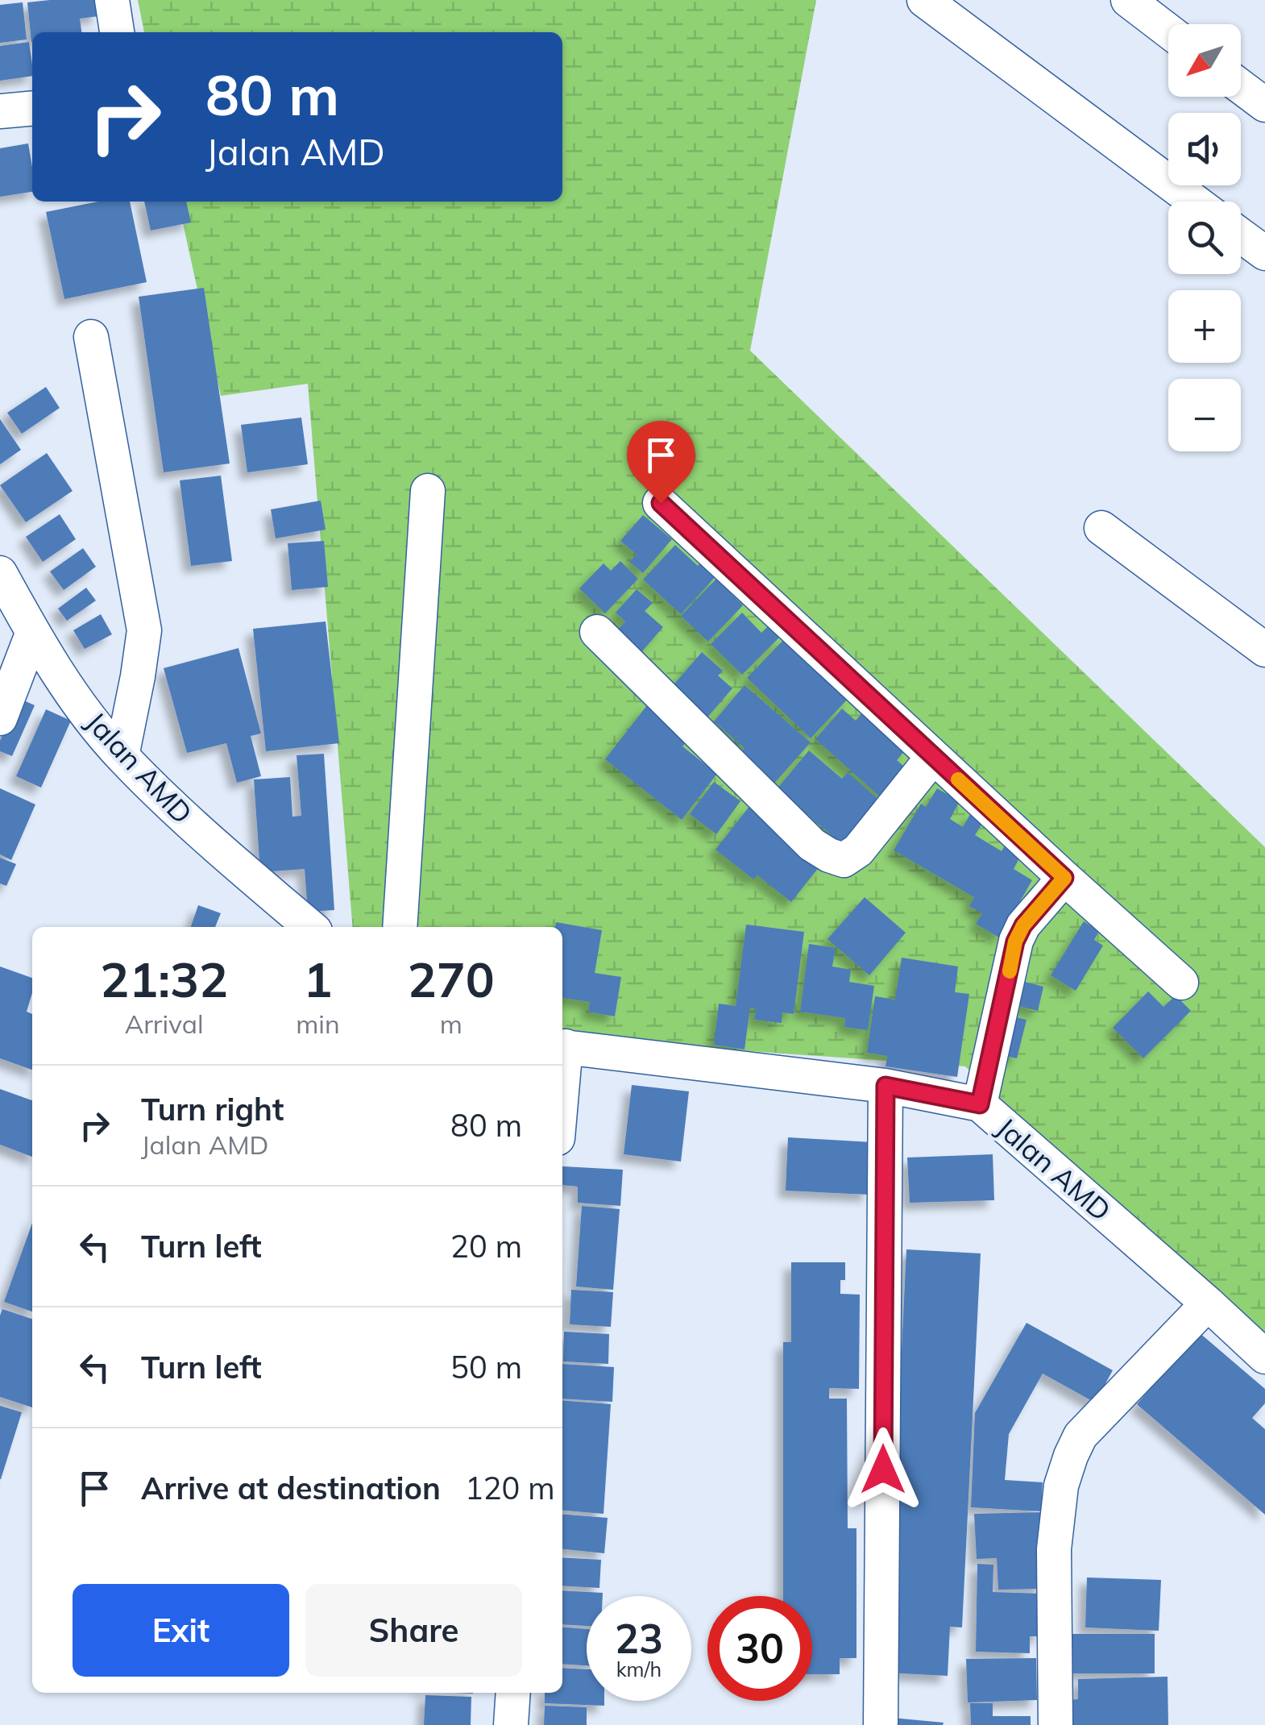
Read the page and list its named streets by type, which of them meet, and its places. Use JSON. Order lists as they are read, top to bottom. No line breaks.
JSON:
{"streets":{"street":["Jalan AMD"]},"north":"bottom left","page":{"map_buttons":["+","−"],"turn":["80 m","Jalan AMD"],"eta":["21:32","Arrival","1","min","270","m"],"list":[{"name":"Turn right","note":"Jalan AMD","value":"80 m"},{"name":"Turn left","value":"20 m"},{"name":"Turn left","value":"50 m"},{"name":"Arrive at destination","value":"120 m"}],"buttons":["Exit","Share"],"speed":"23 km/h","limit":"30"}}
